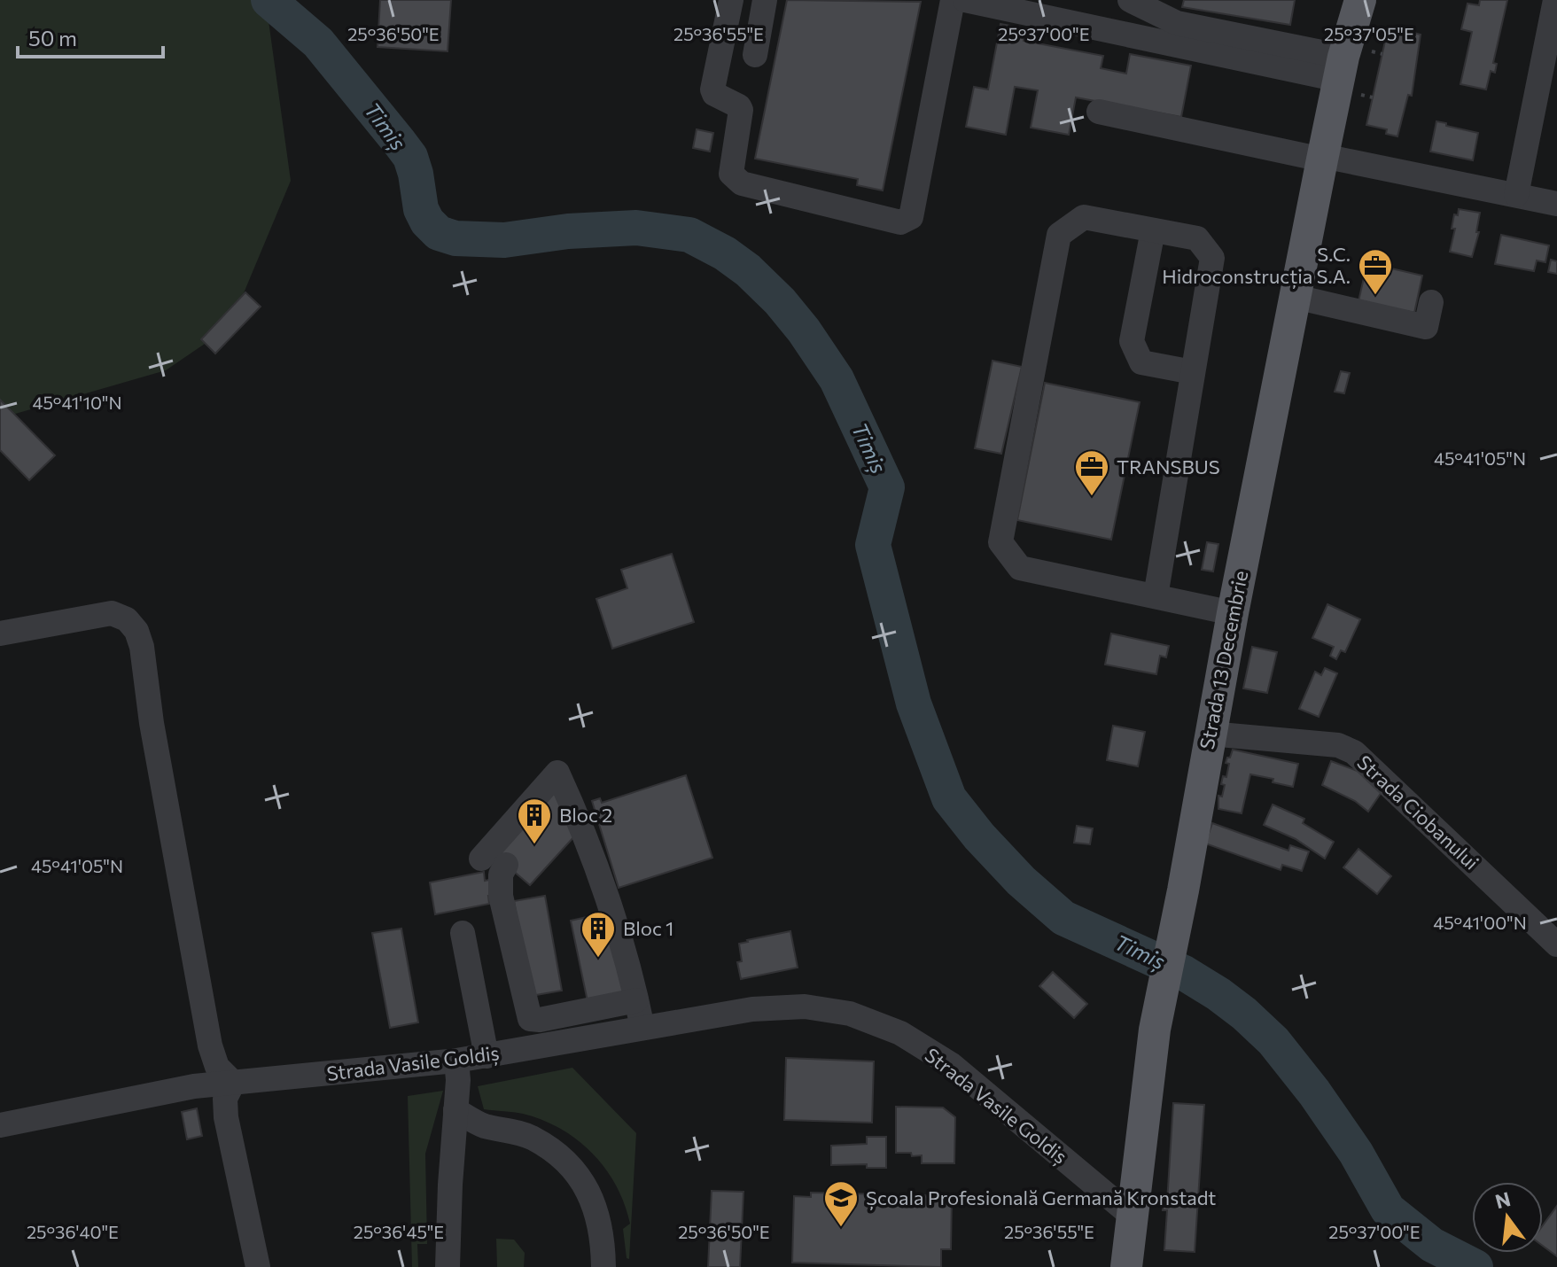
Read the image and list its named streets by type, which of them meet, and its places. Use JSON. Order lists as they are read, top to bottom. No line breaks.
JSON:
{"streets":{"main road":["Strada 13 Decembrie"],"street":["Strada Ciobanului","Strada Vasile Goldiș"]},"crossings":[["Strada 13 Decembrie","Strada Ciobanului"],["Strada 13 Decembrie","Strada Vasile Goldiș"]],"water":["Timiș"],"places":{"office":["S.C. Hidroconstrucția S.A.","TRANSBUS"],"building":["Bloc 2","Bloc 1"],"school or university":["Școala Profesională Germană Kronstadt"]},"scale_bar":"50 m","north":"top","coordinates":["25°36'50\"E","25°36'55\"E","25°37'00\"E","25°37'05\"E","45°41'10\"N","45°41'05\"N","45°41'00\"N","25°36'40\"E","25°36'45\"E"]}
